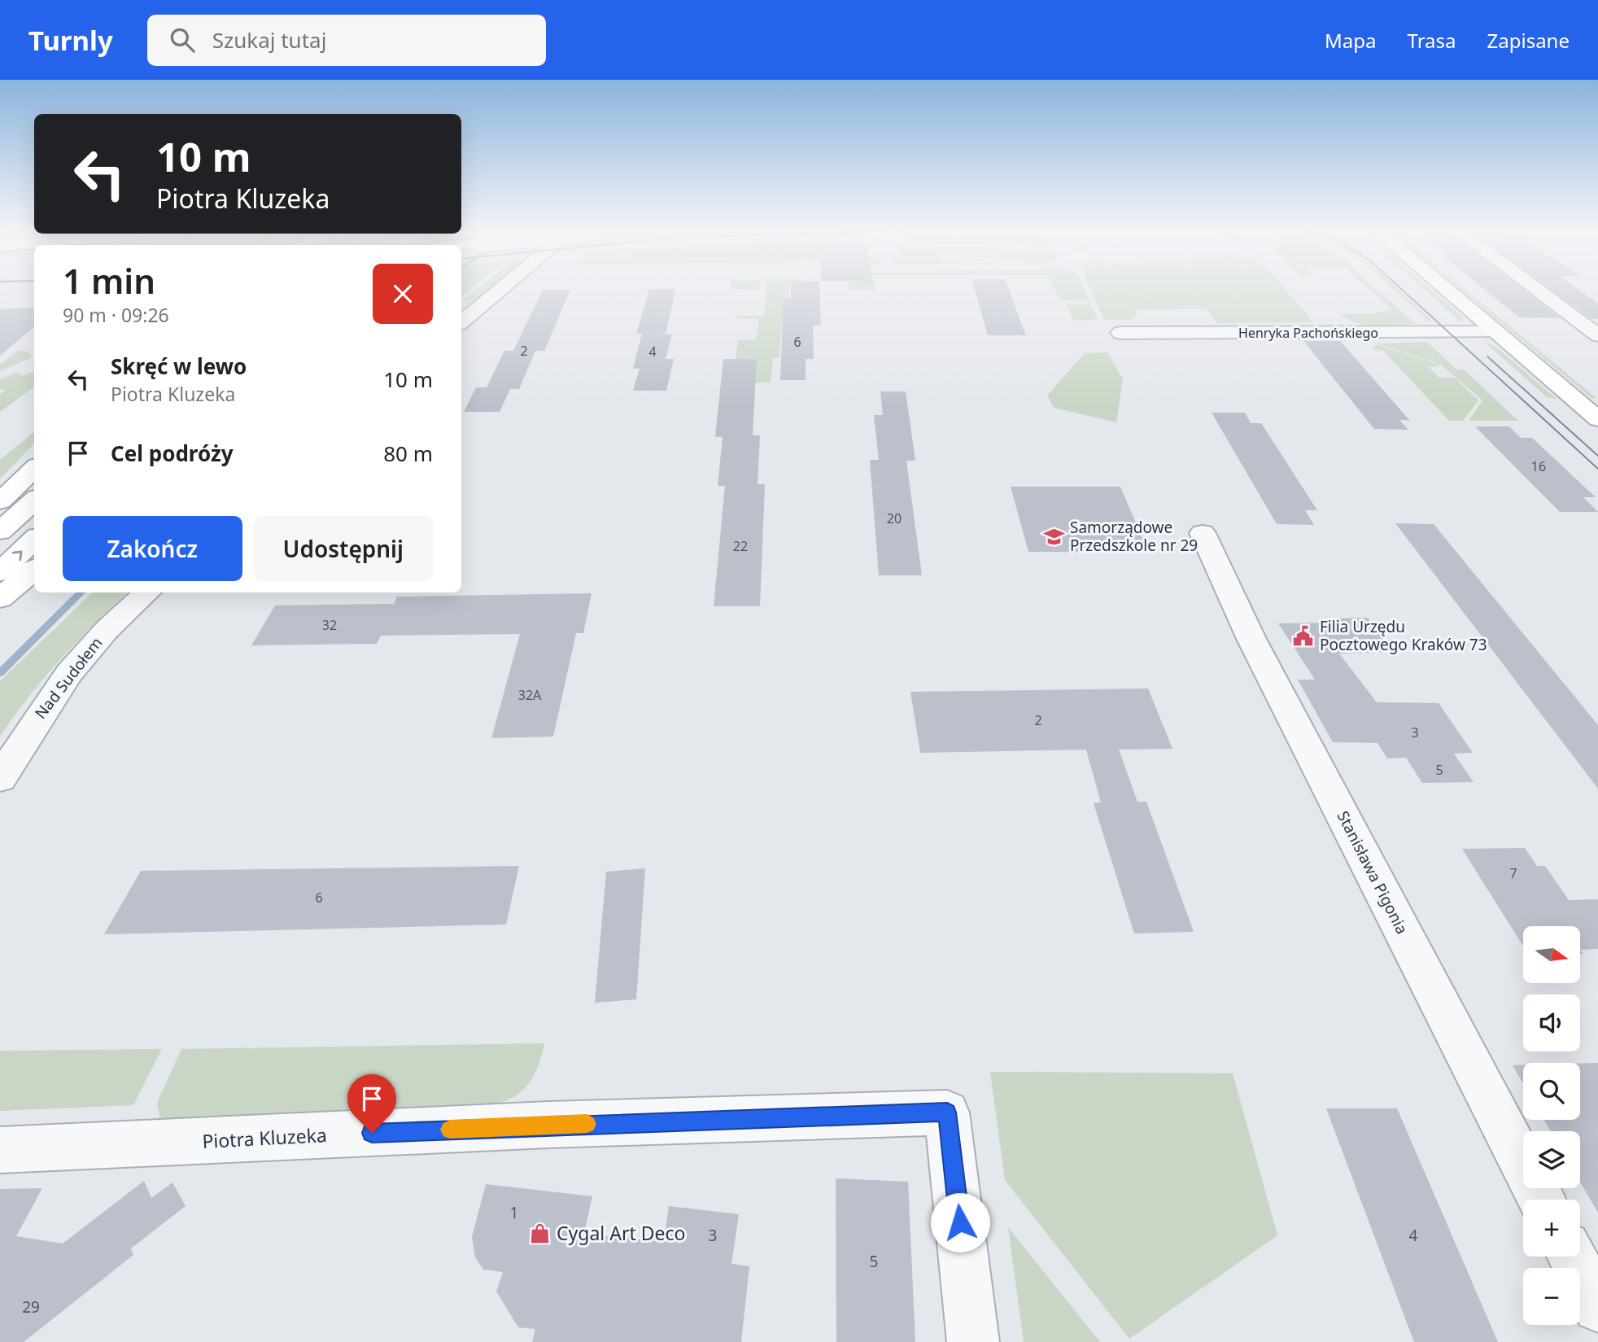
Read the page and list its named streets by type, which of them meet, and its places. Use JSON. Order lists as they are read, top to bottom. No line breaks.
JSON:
{"streets":{"street":["Henryka Pachońskiego","Nad Sudołem","Stanisława Pigonia","Piotra Kluzeka"]},"places":{"school or university":["Samorządowe Przedszkole nr 29"],"public building":["Filia Urzędu Pocztowego Kraków 73"],"shop":["Cygal Art Deco"]},"house_numbers":["6","2","4","16","20","22","32","32A","2","3","5","7","6","1","3","4","5","29"],"north":"right","page":{"header":"Turnly","search":"Szukaj tutaj","nav":["Mapa","Trasa","Zapisane"],"turn":["10 m","Piotra Kluzeka"],"heading":["1 min","90 m · 09:26"],"list":[{"name":"Skręć w lewo","note":"Piotra Kluzeka","value":"10 m"},{"name":"Cel podróży","value":"80 m"}],"buttons":["Zakończ","Udostępnij"],"map_buttons":["+","−"]}}
